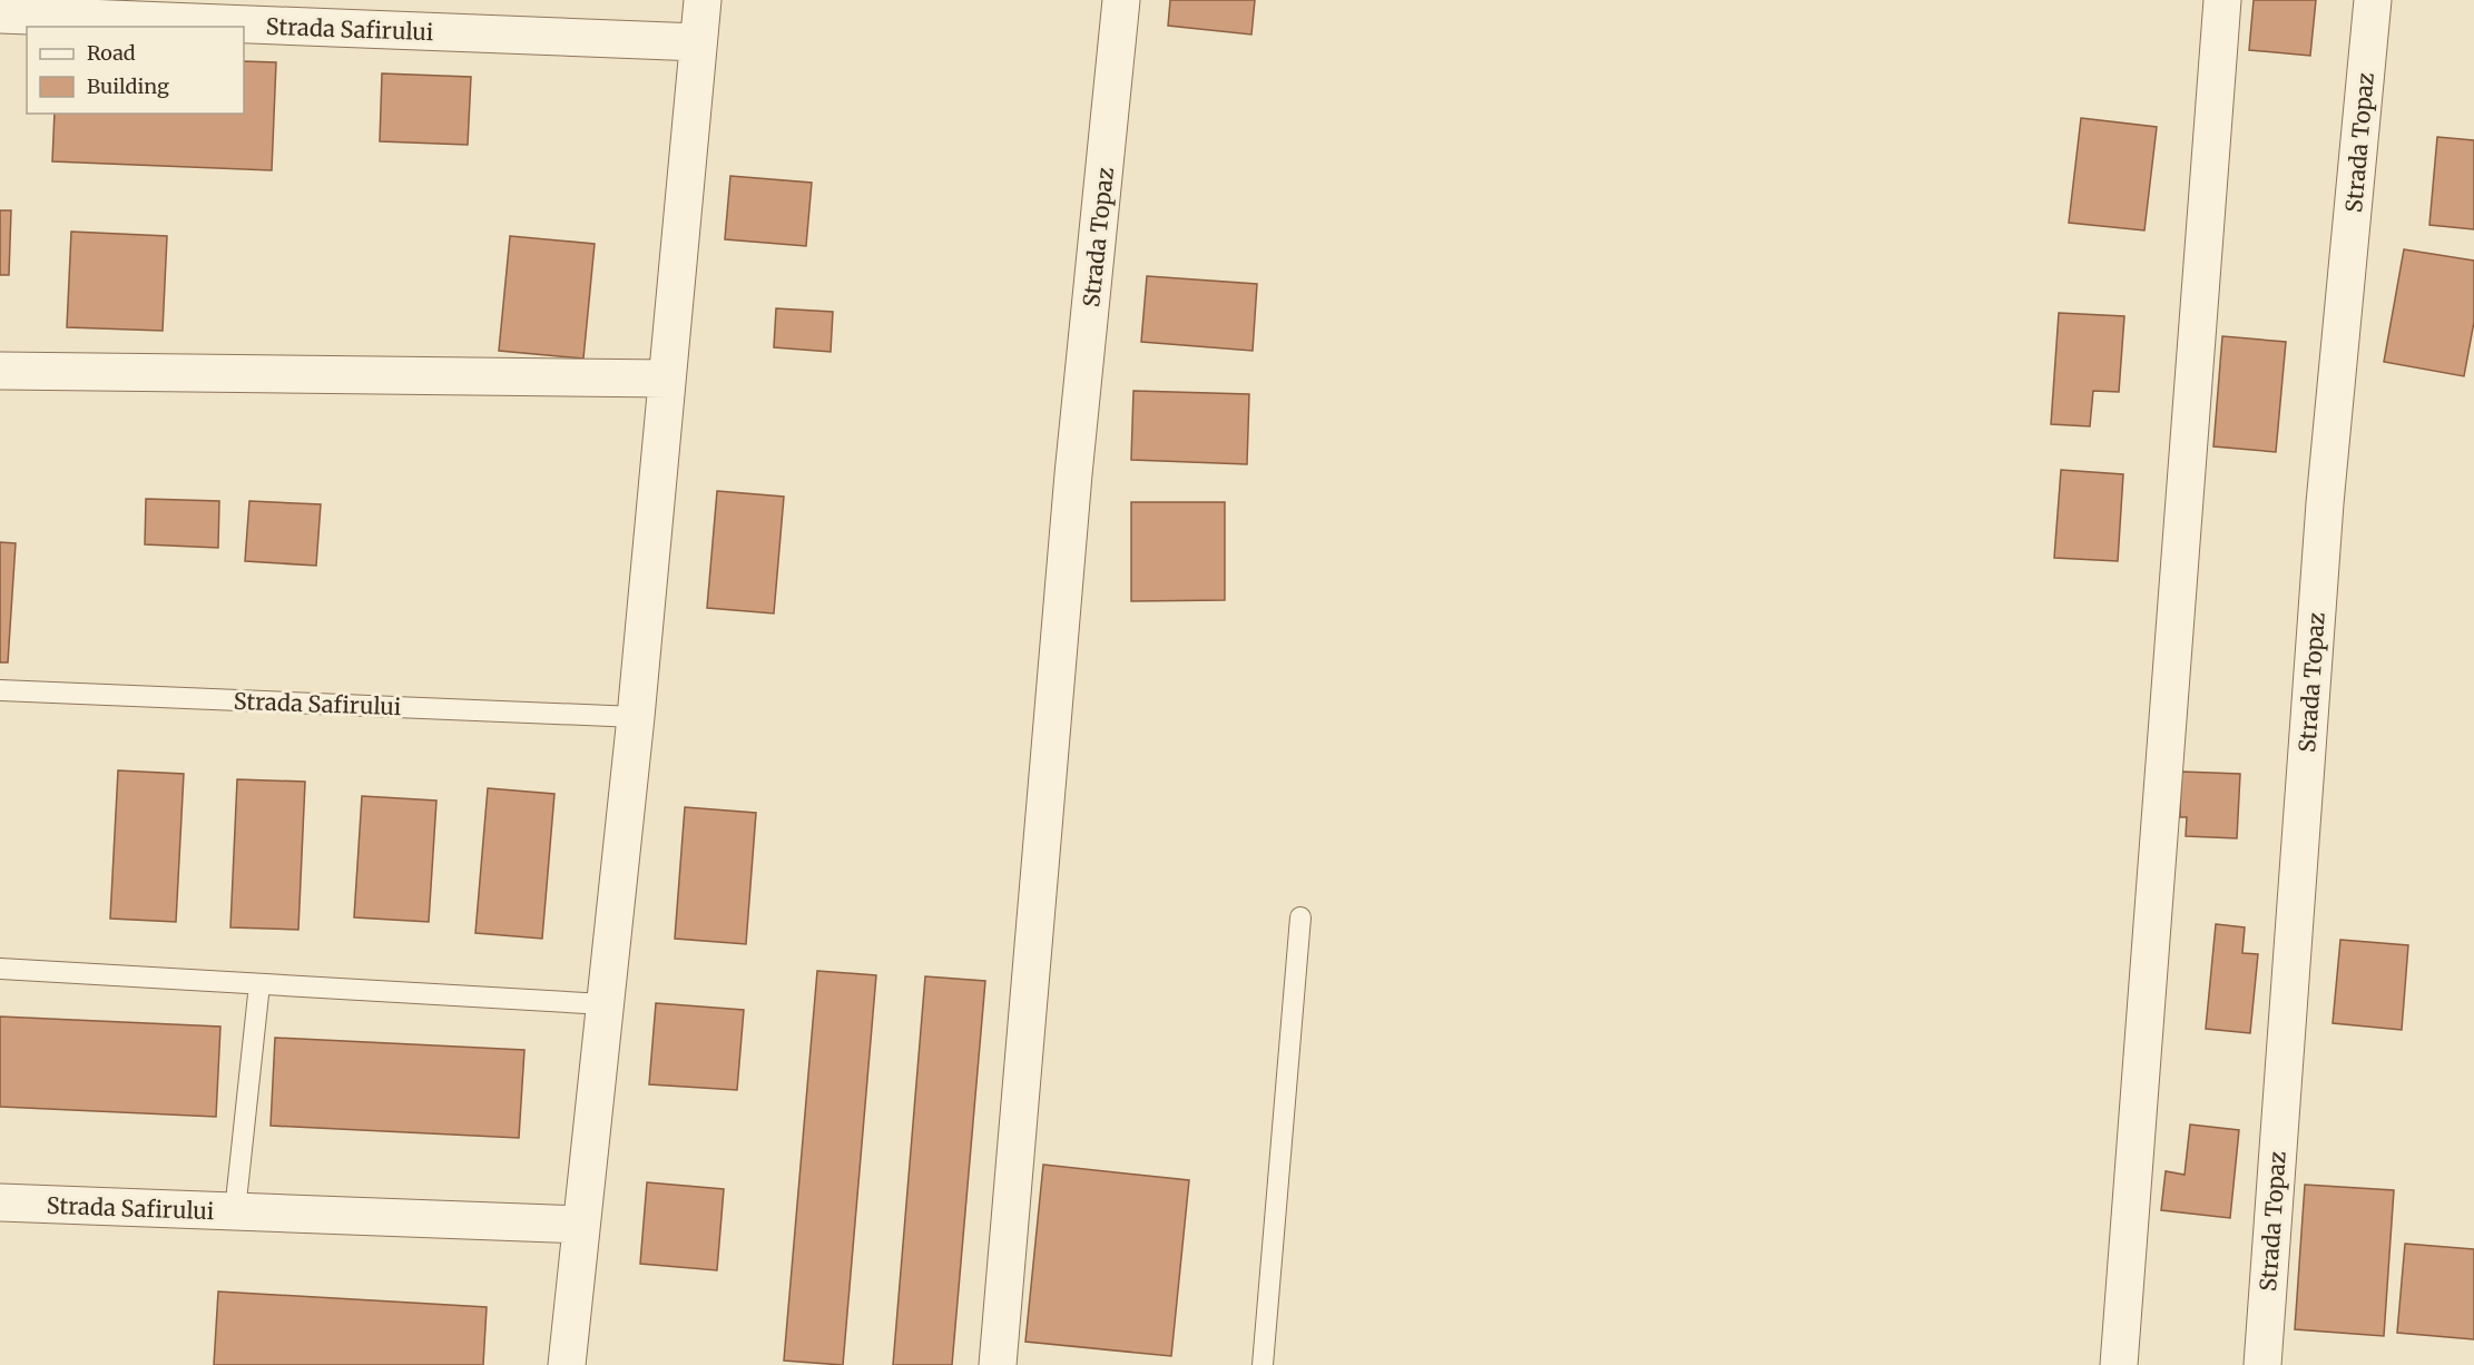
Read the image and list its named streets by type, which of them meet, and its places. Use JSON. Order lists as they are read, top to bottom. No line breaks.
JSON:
{"streets":{"street":["Strada Safirului","Strada Topaz"]},"legend":["Road","Building"]}
